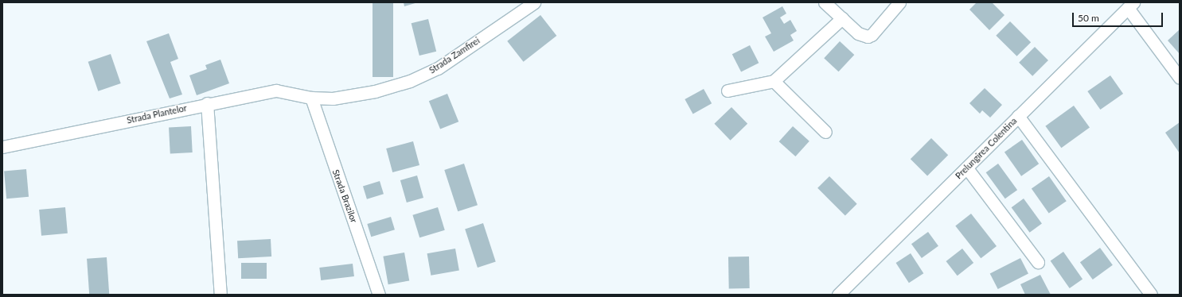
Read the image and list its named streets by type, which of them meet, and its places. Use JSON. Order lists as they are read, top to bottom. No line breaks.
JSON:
{"streets":{"street":["Strada Zamfirei","Strada Plantelor","Prelungirea Colentina","Strada Brazilor"]},"crossings":[["Strada Zamfirei","Strada Plantelor"],["Strada Zamfirei","Strada Brazilor"],["Strada Plantelor","Strada Brazilor"]],"scale_bar":"50 m"}
